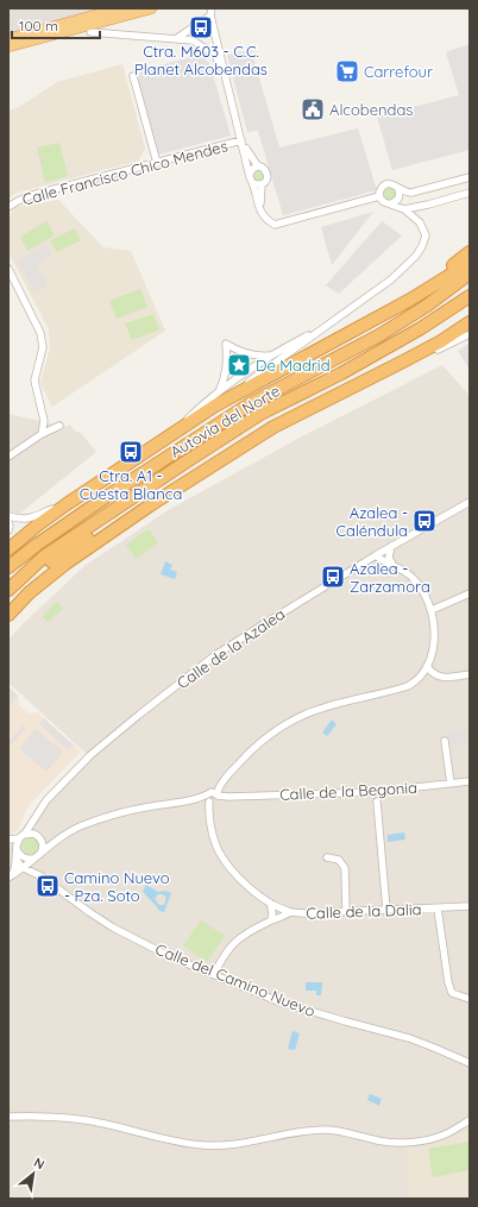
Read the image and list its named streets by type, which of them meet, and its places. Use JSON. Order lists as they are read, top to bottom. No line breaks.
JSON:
{"streets":{"highway":["Autovía del Norte"],"street":["Calle Francisco Chico Mendes","Calle de la Azalea","Calle de la Begonia","Calle de la Dalia","Calle del Camino Nuevo"]},"crossings":[["Calle de la Begonia","Calle de la Dalia"]],"places":{"bus stop":["Ctra. M603 - C.C. Planet Alcobendas","Ctra. A1 - Cuesta Blanca","Azalea - Caléndula","Azalea - Zarzamora","Camino Nuevo - Pza. Soto"],"supermarket":["Carrefour"],"public building":["Alcobendas"],"place":["De Madrid"]},"scale_bar":"100 m","north":"top right"}
